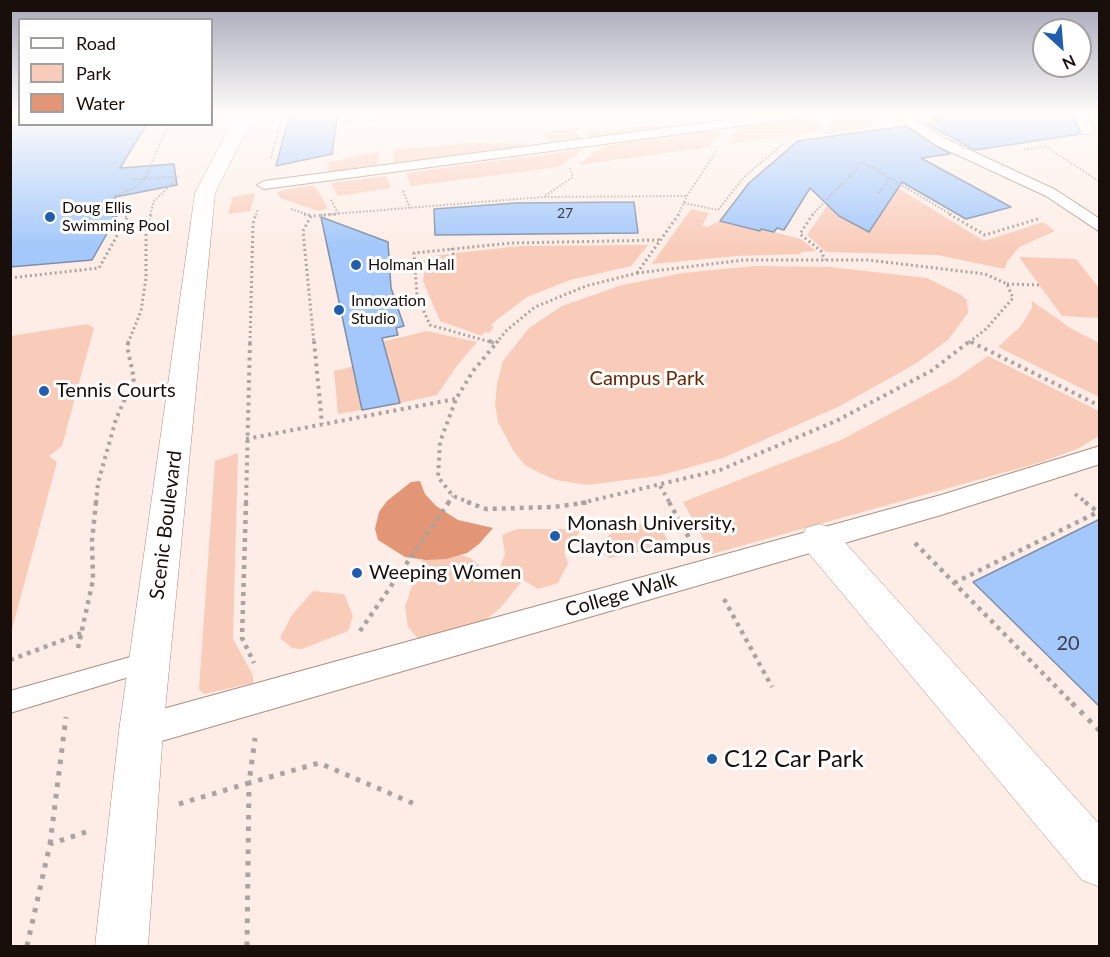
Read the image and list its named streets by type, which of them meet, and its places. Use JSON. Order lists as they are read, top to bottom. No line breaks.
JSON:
{"streets":{"street":["Scenic Boulevard","College Walk"]},"crossings":[["Scenic Boulevard","College Walk"]],"parks":["Campus Park"],"places":["Doug Ellis Swimming Pool","Holman Hall","Innovation Studio","Tennis Courts","Monash University, Clayton Campus","Weeping Women","C12 Car Park"],"house_numbers":["27","20"],"legend":["Road","Park","Water"],"north":"bottom right"}
